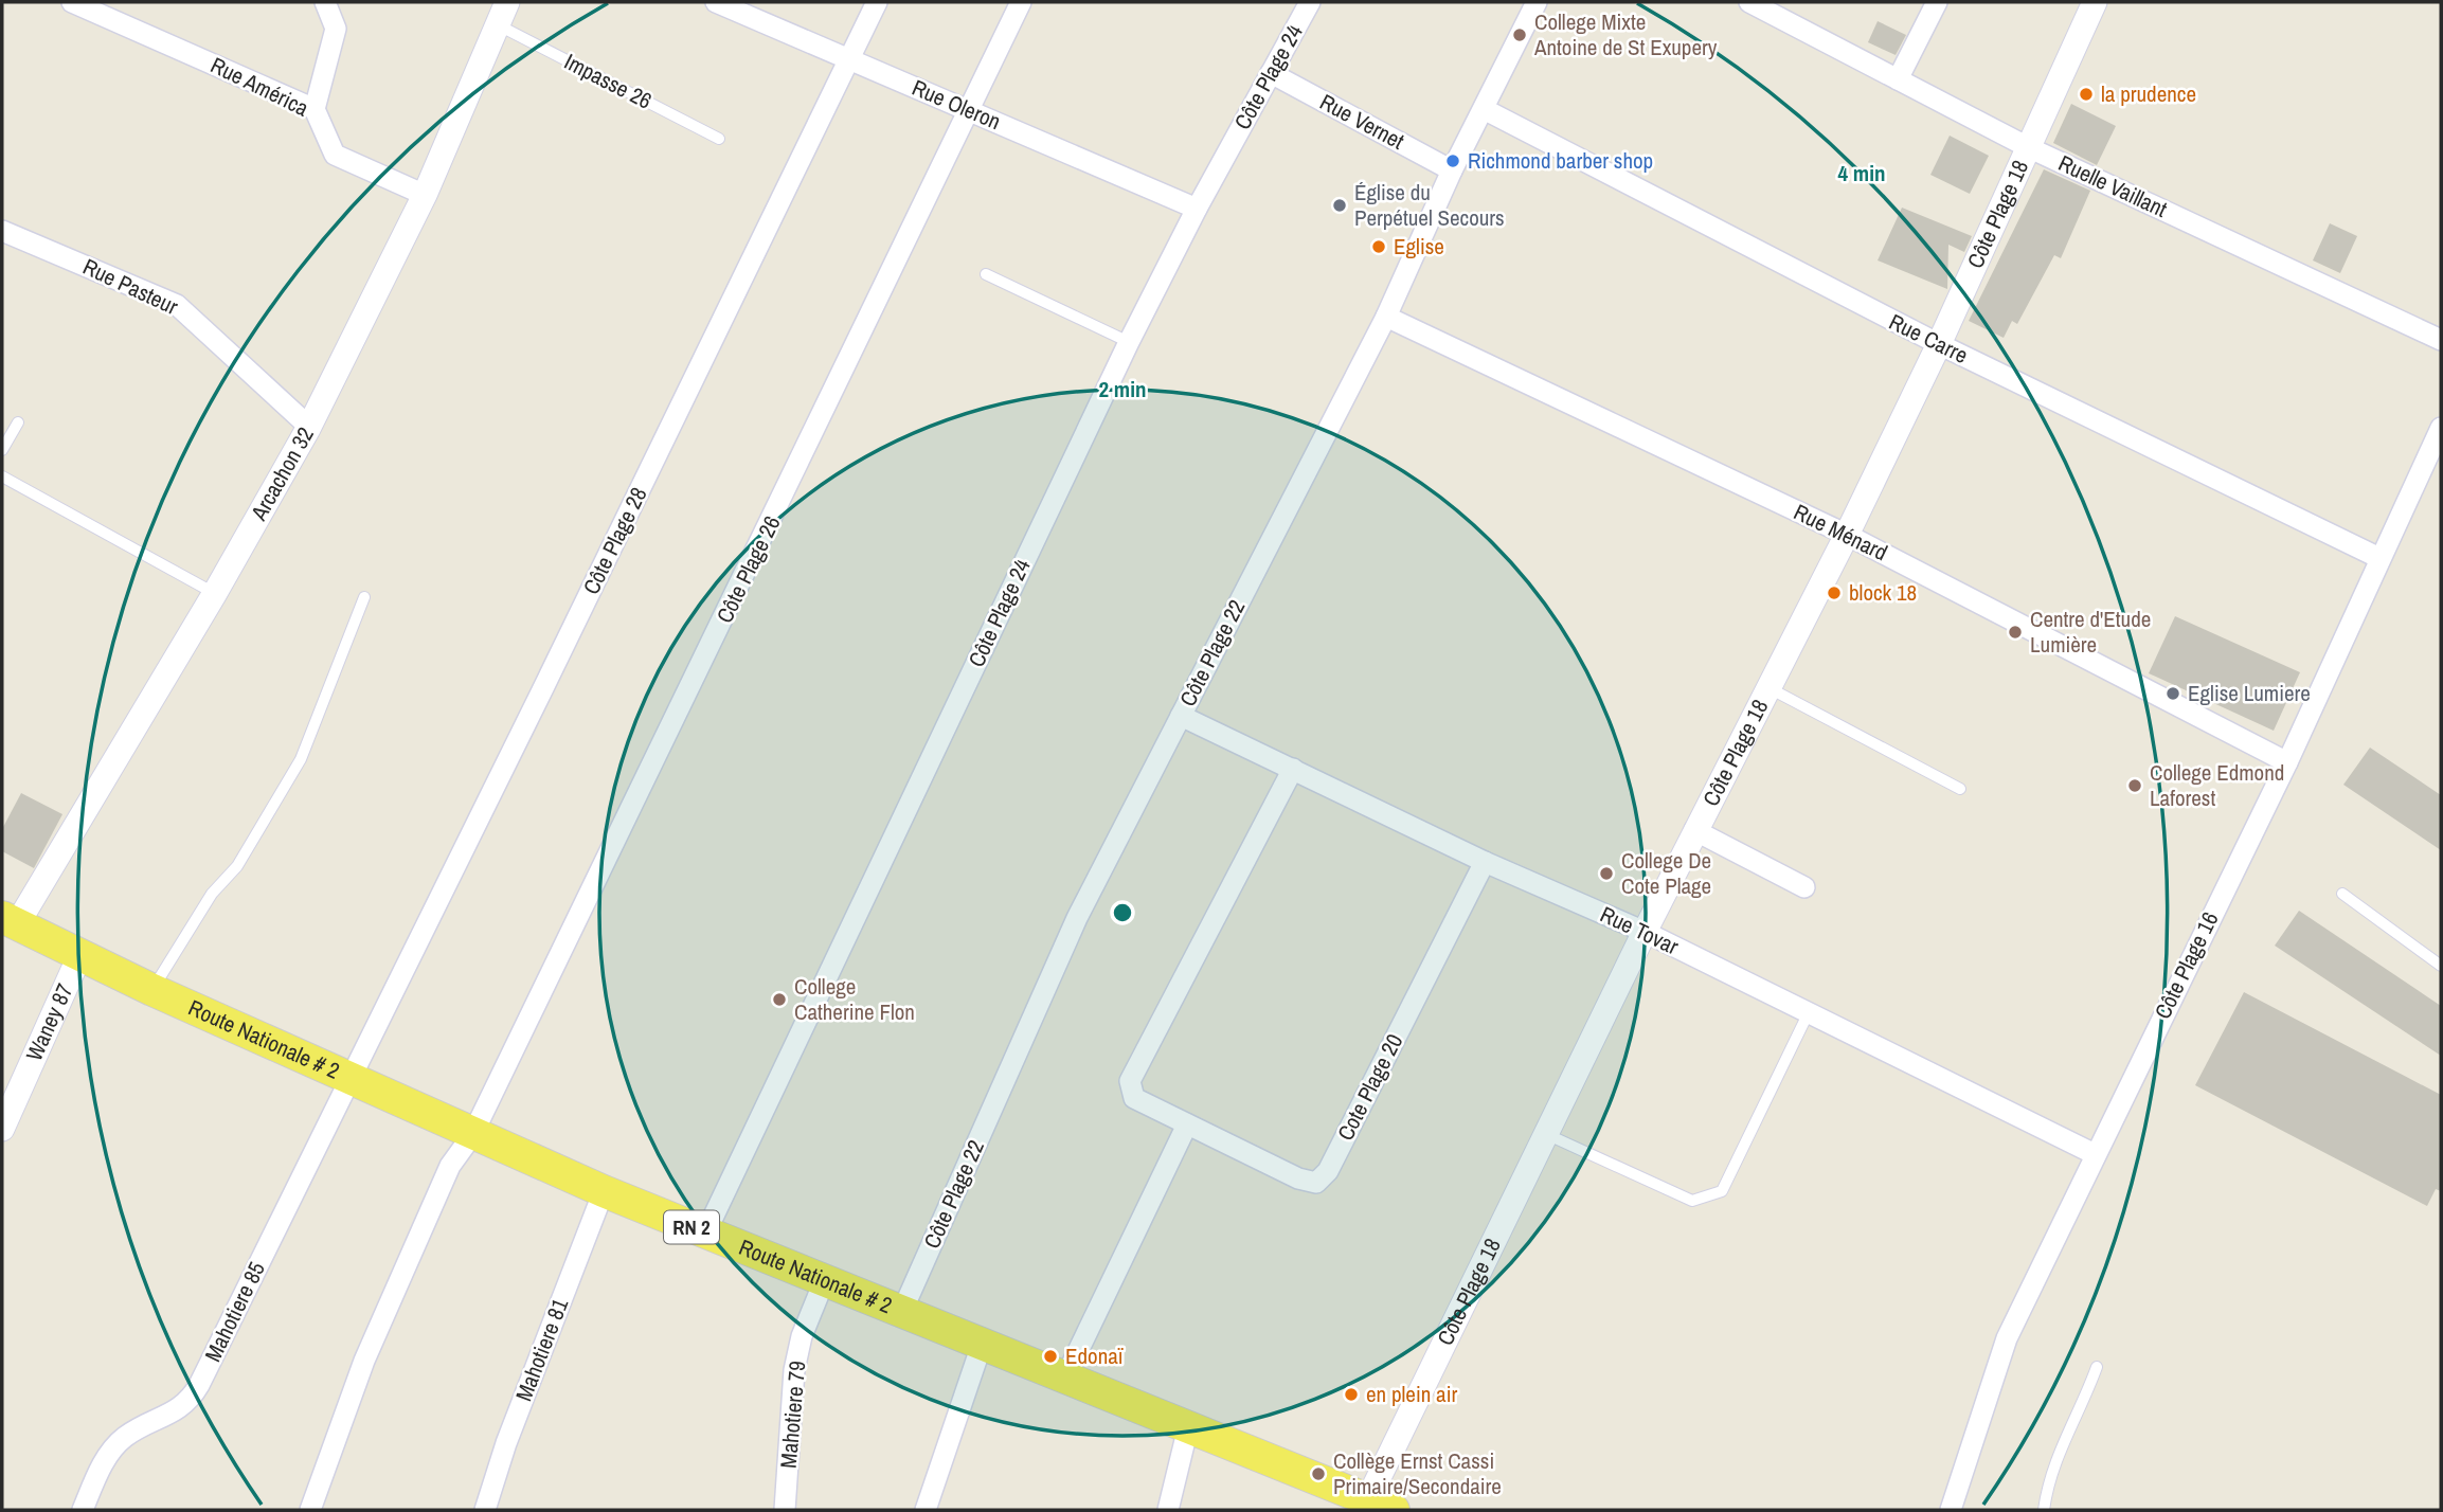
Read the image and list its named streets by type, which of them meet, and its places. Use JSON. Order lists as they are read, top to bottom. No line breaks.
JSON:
{"streets":{"main road":["Route Nationale # 2","RN 2"],"street":["Côte Plage 24","Rue América","Rue Oleron","Rue Vernet","Ruelle Vaillant","Côte Plage 18","Rue Pasteur","Rue Carre","Arcachon 32","Rue Ménard","Côte Plage 28","Côte Plage 26","Côte Plage 22","Rue Tovar","Côte Plage 16","Waney 87","Cote Plage 20","Mahotiere 85","Mahotiere 81","Mahotiere 79"],"lane":["Impasse 26"]},"crossings":[["Côte Plage 24","Rue Oleron"],["Côte Plage 24","Rue Vernet"],["Côte Plage 24","Route Nationale # 2"],["Impasse 26","Arcachon 32"],["Rue América","Arcachon 32"],["Rue Oleron","Côte Plage 28"],["Rue Oleron","Côte Plage 26"],["Rue Vernet","Côte Plage 22"],["Ruelle Vaillant","Côte Plage 18"],["Côte Plage 18","Rue Carre"],["Côte Plage 18","Rue Ménard"],["Côte Plage 18","Rue Tovar"],["Côte Plage 18","Route Nationale # 2"],["Rue Pasteur","Arcachon 32"],["Rue Carre","Côte Plage 22"],["Rue Carre","Côte Plage 16"],["Arcachon 32","Route Nationale # 2"],["Rue Ménard","Côte Plage 22"],["Rue Ménard","Côte Plage 16"],["Côte Plage 28","Route Nationale # 2"],["Côte Plage 28","Mahotiere 85"],["Côte Plage 26","Route Nationale # 2"],["Côte Plage 22","Rue Tovar"],["Côte Plage 22","Route Nationale # 2"],["Rue Tovar","Côte Plage 16"],["Rue Tovar","Cote Plage 20"],["Waney 87","Route Nationale # 2"],["Route Nationale # 2","Mahotiere 85"],["Route Nationale # 2","Mahotiere 81"],["Route Nationale # 2","Mahotiere 79"]],"places":["College Mixte Antoine de St Exupery","la prudence","Richmond barber shop","Église du Perpétuel Secours","Eglise","block 18","Centre d'Etude Lumière","Eglise Lumiere","College Edmond Laforest","College De Cote Plage","College Catherine Flon","Edonaï","en plein air","Collège Ernst Cassi Primaire/Secondaire"],"rings":["4 min","2 min"]}
